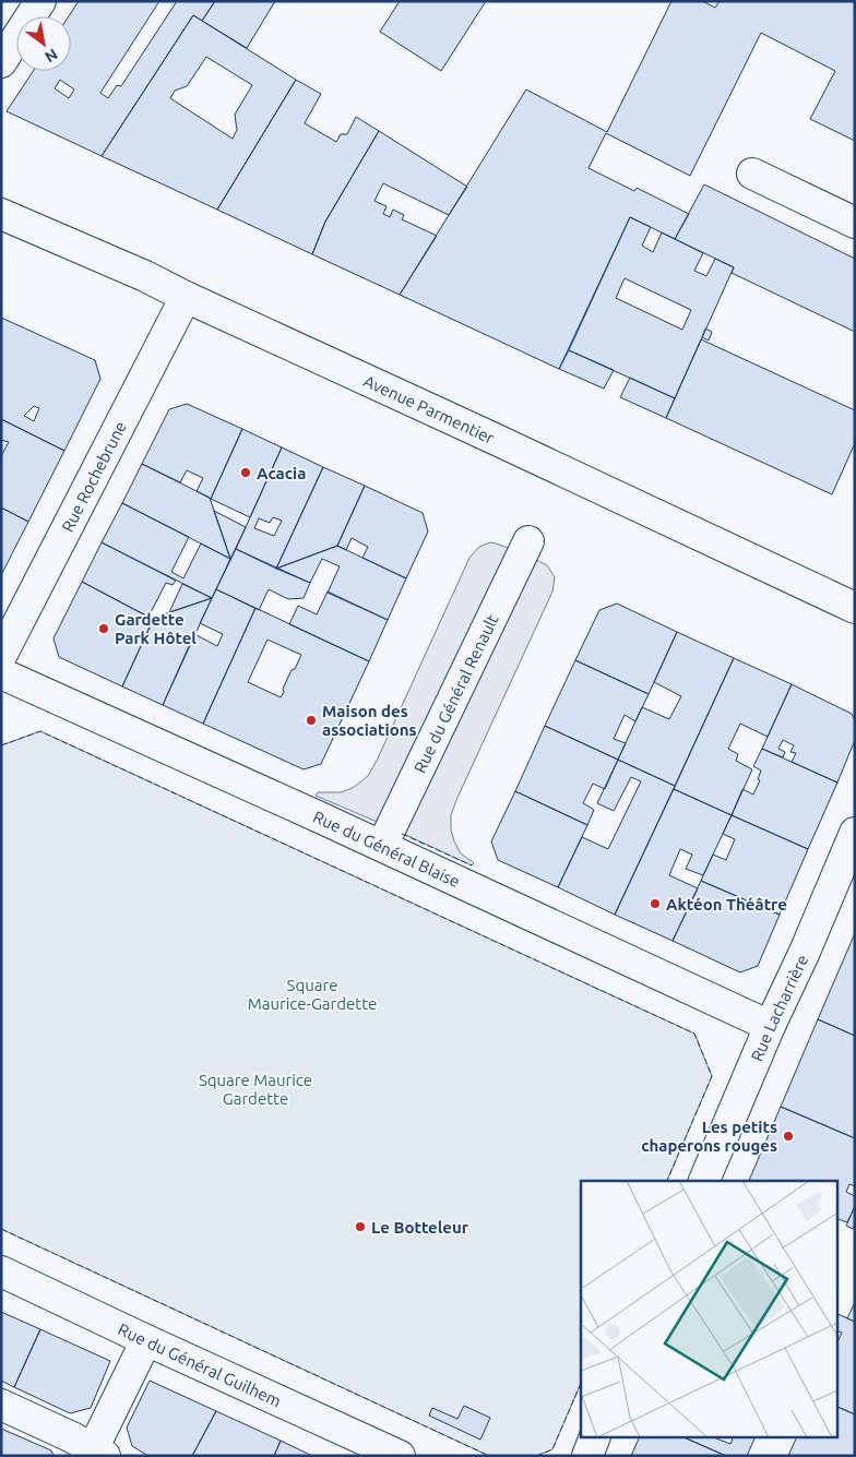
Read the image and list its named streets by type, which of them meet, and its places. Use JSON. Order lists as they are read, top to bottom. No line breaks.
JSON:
{"streets":{"street":["Avenue Parmentier","Rue Rochebrune","Rue du Général Renault","Rue du Général Blaise","Rue Lacharrière","Rue du Général Guilhem"]},"crossings":[["Avenue Parmentier","Rue Rochebrune"],["Rue du Général Renault","Rue du Général Blaise"],["Rue du Général Blaise","Rue Lacharrière"]],"parks":["Square Maurice-Gardette","Square Maurice Gardette"],"places":["Acacia","Gardette Park Hôtel","Maison des associations","Aktéon Théâtre","Les petits chaperons rouges","Le Botteleur"],"north":"bottom right"}
